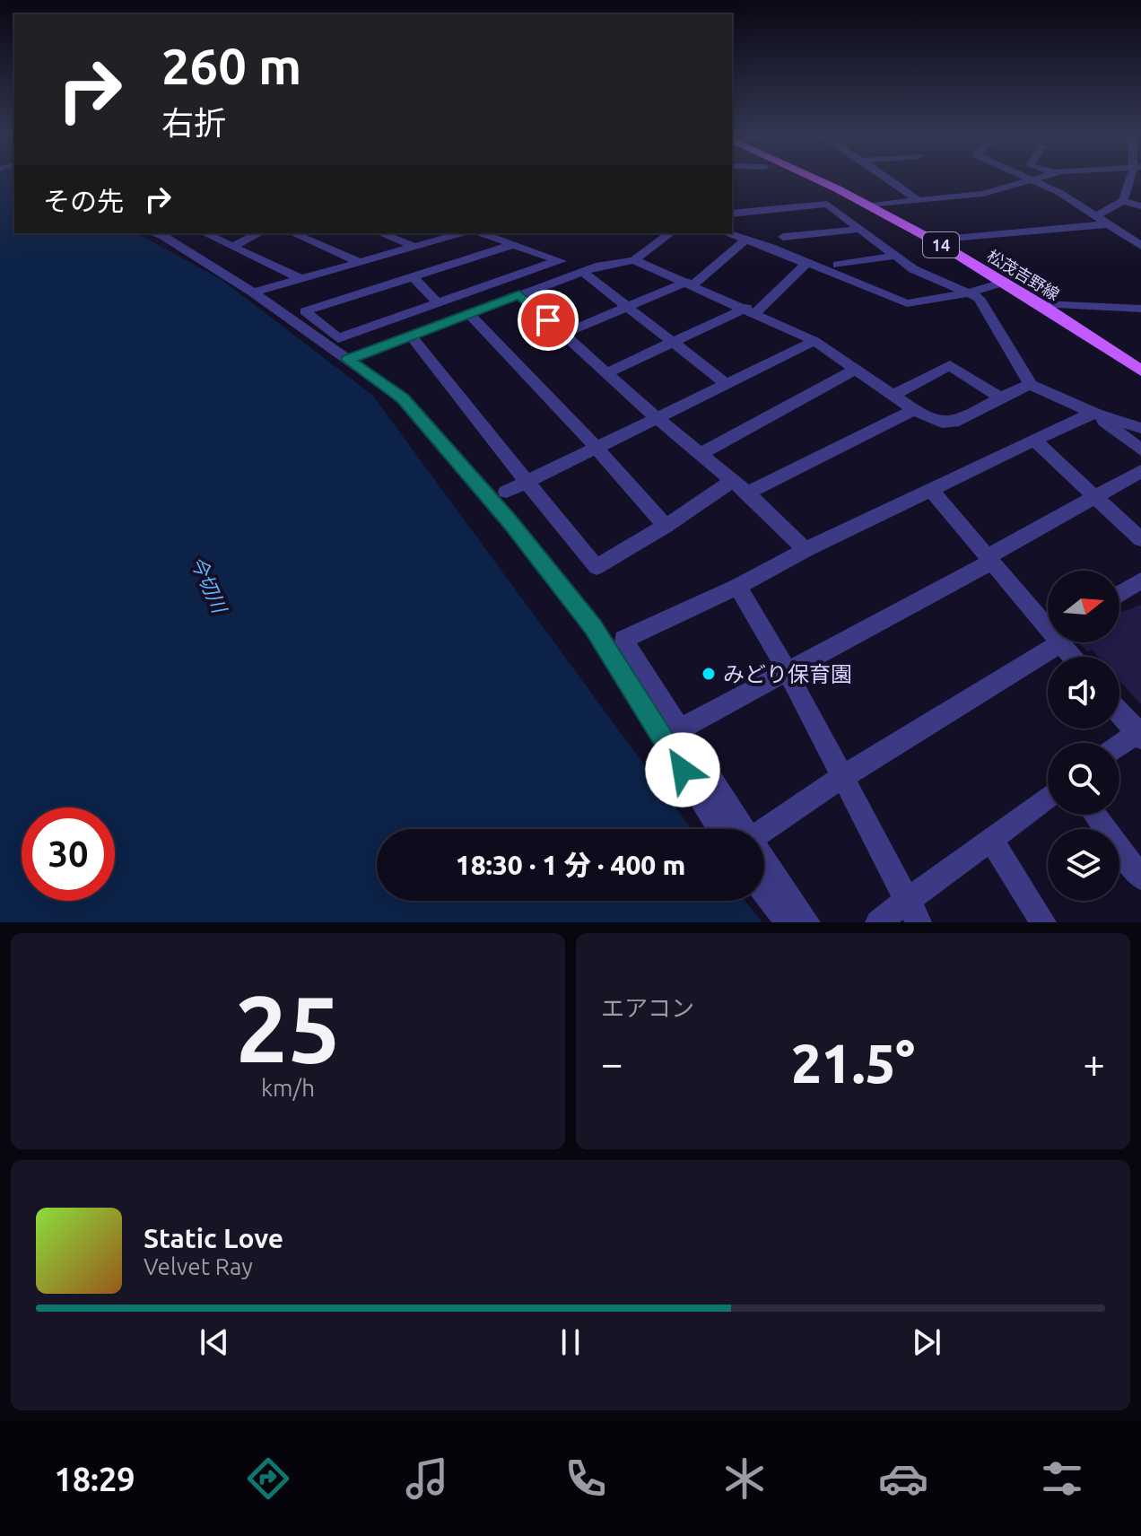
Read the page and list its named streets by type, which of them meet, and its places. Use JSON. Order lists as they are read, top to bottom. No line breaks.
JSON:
{"streets":{"main road":["14","松茂吉野線"]},"water":["今切川"],"places":["みどり保育園"],"north":"right","page":{"turn":["260 m","右折"],"then":"その先","limit":"30","trip":"18:30 · 1 分 · 400 m","tile":[["25","km/h"],"エアコン"],"heat":["−","21.5°","+"],"song":["Static Love","Velvet Ray"],"tabs":"18:29"}}
